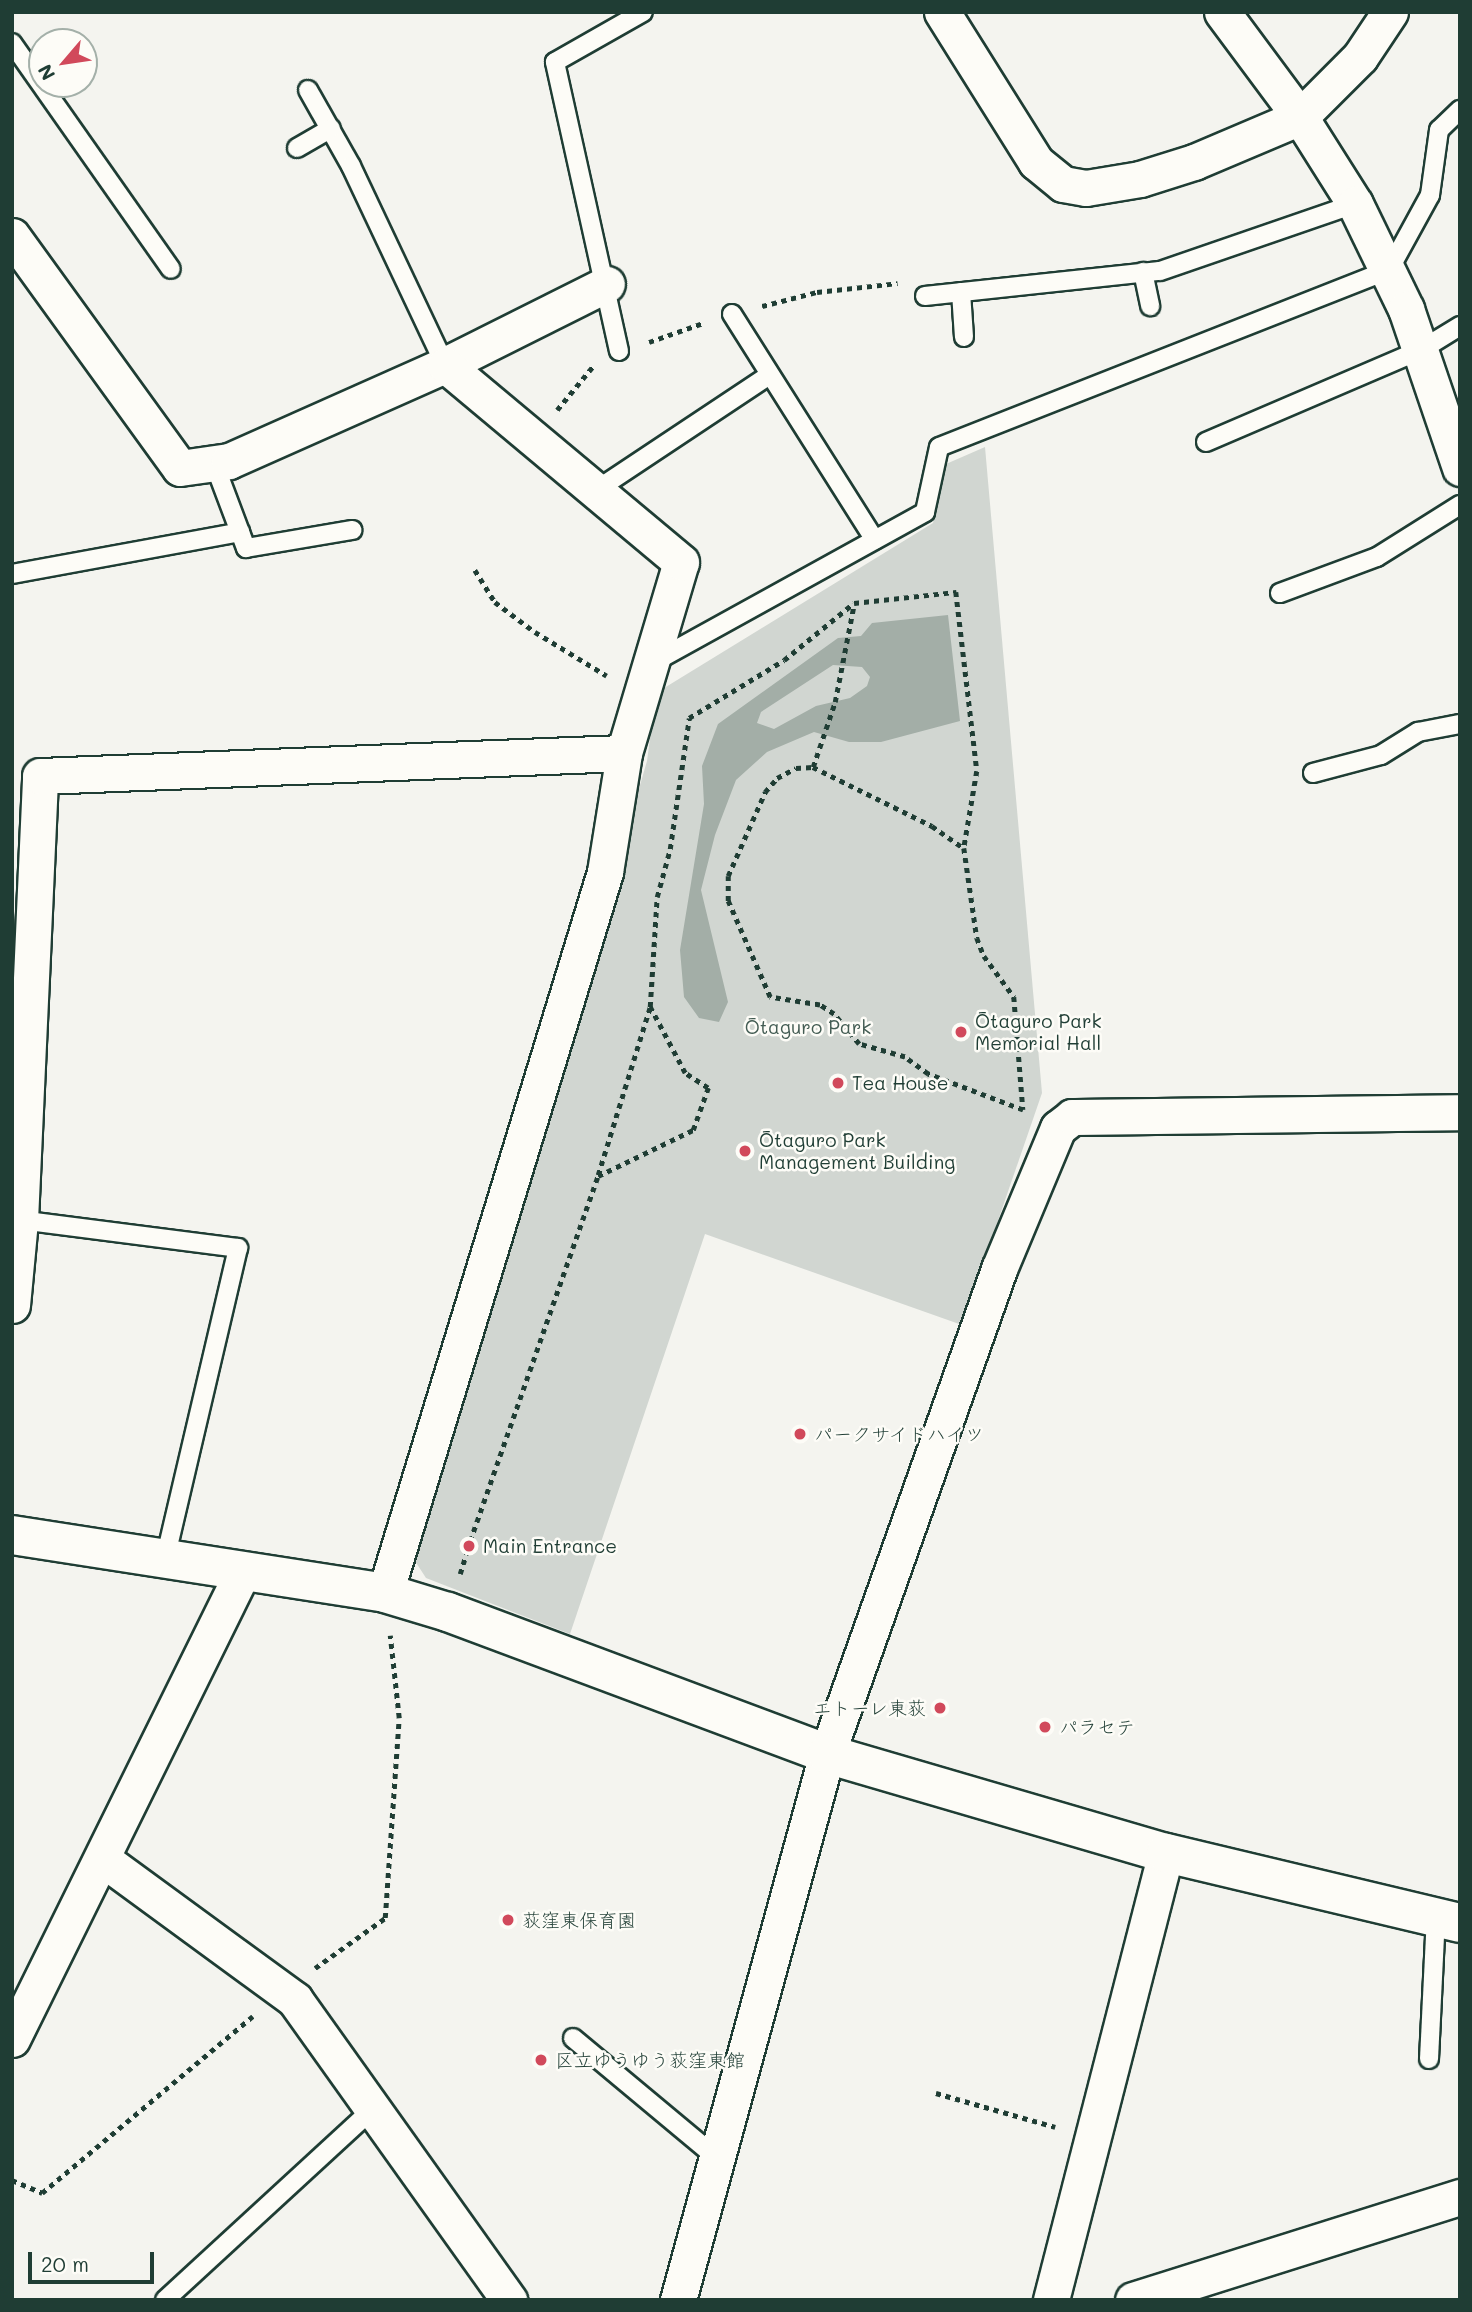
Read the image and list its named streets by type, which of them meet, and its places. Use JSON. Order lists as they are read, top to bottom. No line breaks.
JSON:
{"parks":["Ōtaguro Park"],"places":["Ōtaguro Park Memorial Hall","Tea House","Ōtaguro Park Management Building","パークサイドハイツ","Main Entrance","エトーレ東荻","パラセテ","荻窪東保育園","区立ゆうゆう荻窪東館"],"scale_bar":"20 m","north":"bottom left"}
